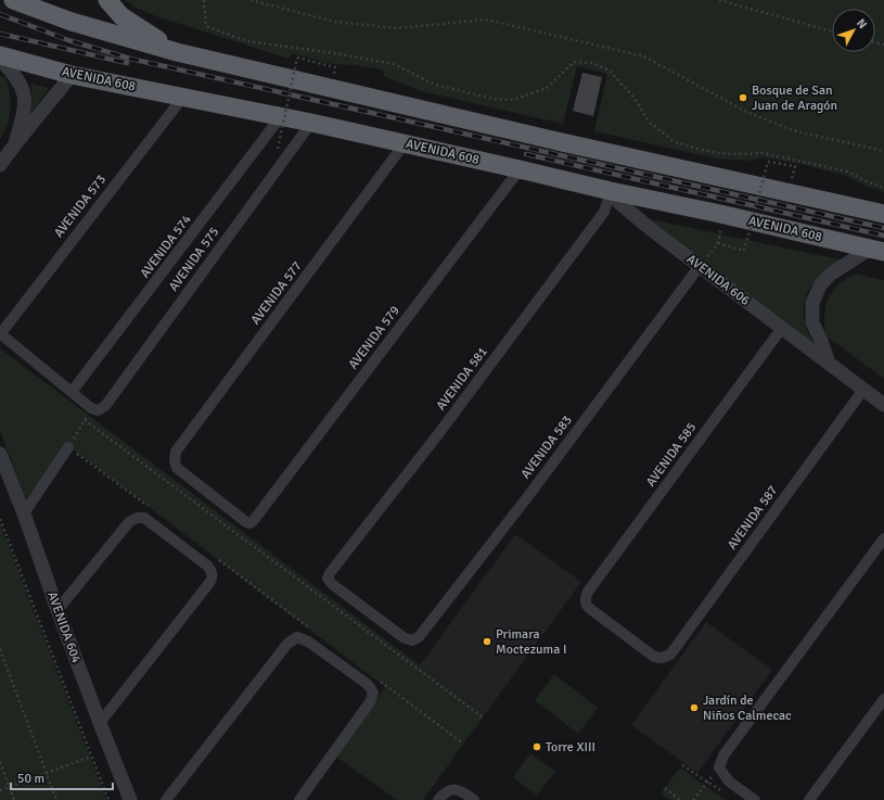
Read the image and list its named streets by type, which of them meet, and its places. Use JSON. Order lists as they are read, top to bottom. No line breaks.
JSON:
{"streets":{"highway":["AVENIDA 608"],"street":["AVENIDA 573","AVENIDA 574","AVENIDA 575","AVENIDA 606","AVENIDA 577","AVENIDA 579","AVENIDA 581","AVENIDA 583","AVENIDA 585","AVENIDA 587","AVENIDA 604"]},"crossings":[["AVENIDA 608","AVENIDA 573"],["AVENIDA 608","AVENIDA 574"],["AVENIDA 608","AVENIDA 575"],["AVENIDA 608","AVENIDA 606"],["AVENIDA 608","AVENIDA 577"],["AVENIDA 608","AVENIDA 579"],["AVENIDA 608","AVENIDA 581"],["AVENIDA 606","AVENIDA 581"],["AVENIDA 606","AVENIDA 583"],["AVENIDA 606","AVENIDA 585"],["AVENIDA 606","AVENIDA 587"],["AVENIDA 577","AVENIDA 579"],["AVENIDA 581","AVENIDA 583"],["AVENIDA 585","AVENIDA 587"]],"places":["Bosque de San Juan de Aragón","Primara Moctezuma I","Jardín de Niños Calmecac","Torre XIII"],"scale_bar":"50 m","north":"top right"}
